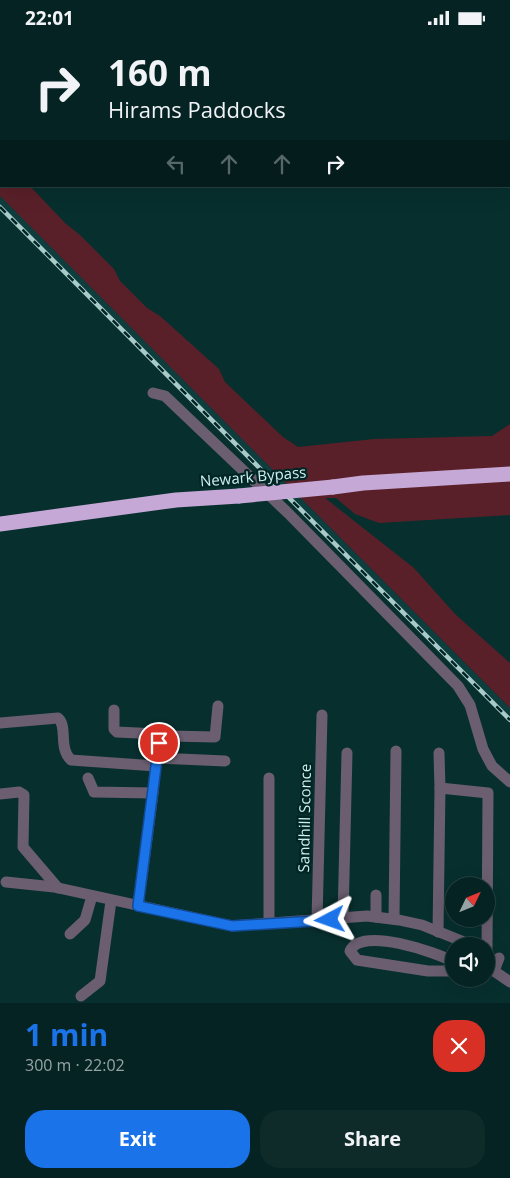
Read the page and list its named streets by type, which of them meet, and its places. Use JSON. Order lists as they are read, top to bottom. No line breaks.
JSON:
{"streets":{"highway":["Newark Bypass"],"street":["Sandhill Sconce"]},"north":"top right","page":{"status":"22:01","turn":["160 m","Hirams Paddocks"],"heading":["1 min","300 m · 22:02"],"buttons":["Exit","Share"]}}
